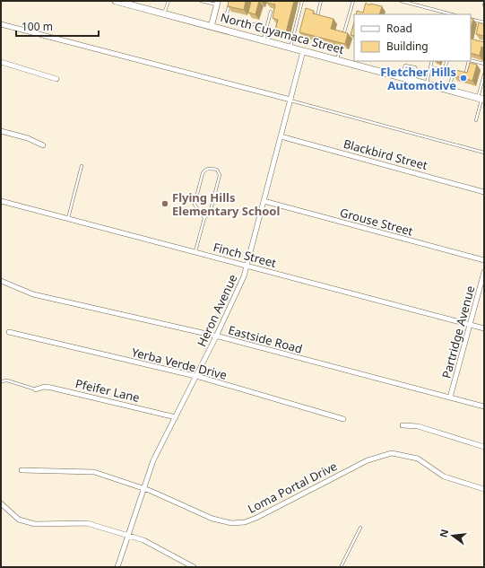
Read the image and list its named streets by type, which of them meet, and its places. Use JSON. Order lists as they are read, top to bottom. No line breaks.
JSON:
{"streets":{"main road":["North Cuyamaca Street"],"street":["Blackbird Street","Grouse Street","Finch Street","Heron Avenue","Partridge Avenue","Eastside Road","Yerba Verde Drive","Pfeifer Lane","Loma Portal Drive"]},"crossings":[["North Cuyamaca Street","Heron Avenue"],["Blackbird Street","Heron Avenue"],["Grouse Street","Heron Avenue"],["Finch Street","Heron Avenue"],["Finch Street","Partridge Avenue"],["Heron Avenue","Eastside Road"],["Heron Avenue","Yerba Verde Drive"],["Heron Avenue","Pfeifer Lane"],["Heron Avenue","Loma Portal Drive"],["Partridge Avenue","Eastside Road"]],"places":["Fletcher Hills Automotive","Flying Hills Elementary School"],"legend":["Road","Building"],"scale_bar":"100 m","north":"left"}
